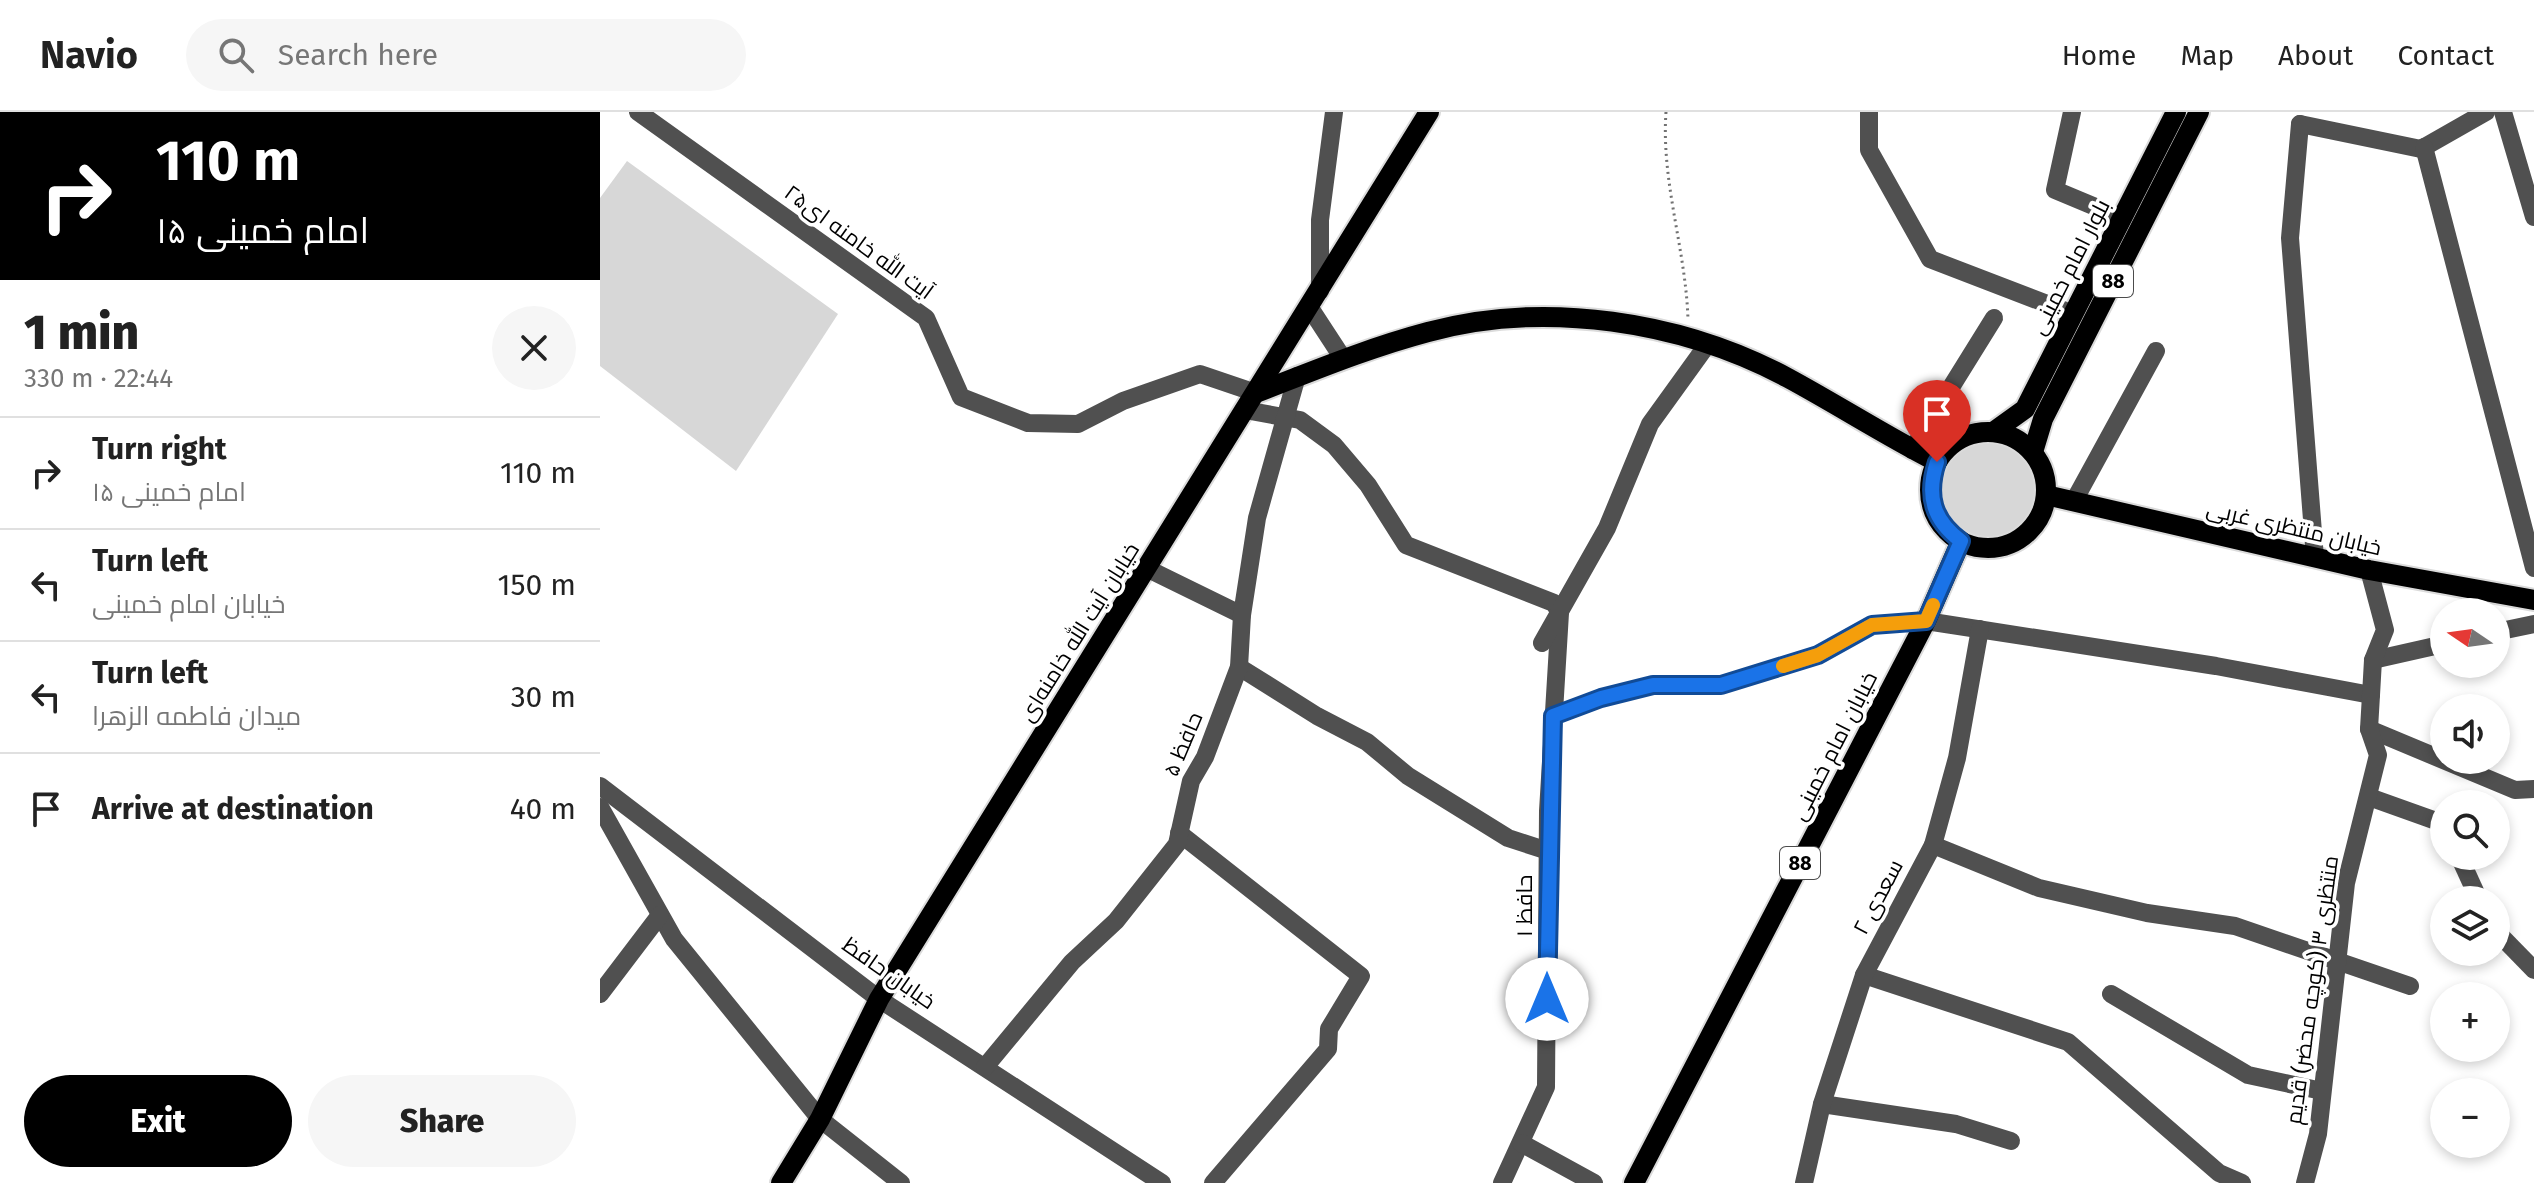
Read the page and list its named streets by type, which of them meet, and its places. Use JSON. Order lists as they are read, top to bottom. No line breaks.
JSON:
{"streets":{"main road":["بلوار امام خمینی","88","خیابان منتظری غربی","خیابان آیت الله خامنه‌ای","خیابان امام خمینی"],"street":["آیت الله خامنه ای۲۵","حافظ ۵","سعدی ۲","حافظ ۱","خیابان حافظ","منتظری ۳ (کوچه محضر) قدیم"]},"crossings":[["آیت الله خامنه ای۲۵","خیابان آیت الله خامنه‌ای"],["آیت الله خامنه ای۲۵","حافظ ۱"],["بلوار امام خمینی","88"],["بلوار امام خمینی","خیابان منتظری غربی"],["بلوار امام خمینی","خیابان امام خمینی"],["88","خیابان منتظری غربی"],["88","خیابان امام خمینی"],["خیابان منتظری غربی","خیابان امام خمینی"],["خیابان منتظری غربی","منتظری ۳ (کوچه محضر) قدیم"],["خیابان آیت الله خامنه‌ای","خیابان حافظ"],["حافظ ۵","خیابان حافظ"]],"north":"left","page":{"header":"Navio","search":"Search here","nav":["Home","Map","About","Contact"],"turn":["110 m","امام خمینی ۱۵"],"heading":["1 min","330 m · 22:44"],"list":[{"name":"Turn right","note":"امام خمینی ۱۵","value":"110 m"},{"name":"Turn left","note":"خیابان امام خمینی","value":"150 m"},{"name":"Turn left","note":"میدان فاطمه الزهرا","value":"30 m"},{"name":"Arrive at destination","value":"40 m"}],"map_buttons":["+","−"],"buttons":["Exit","Share"]}}
